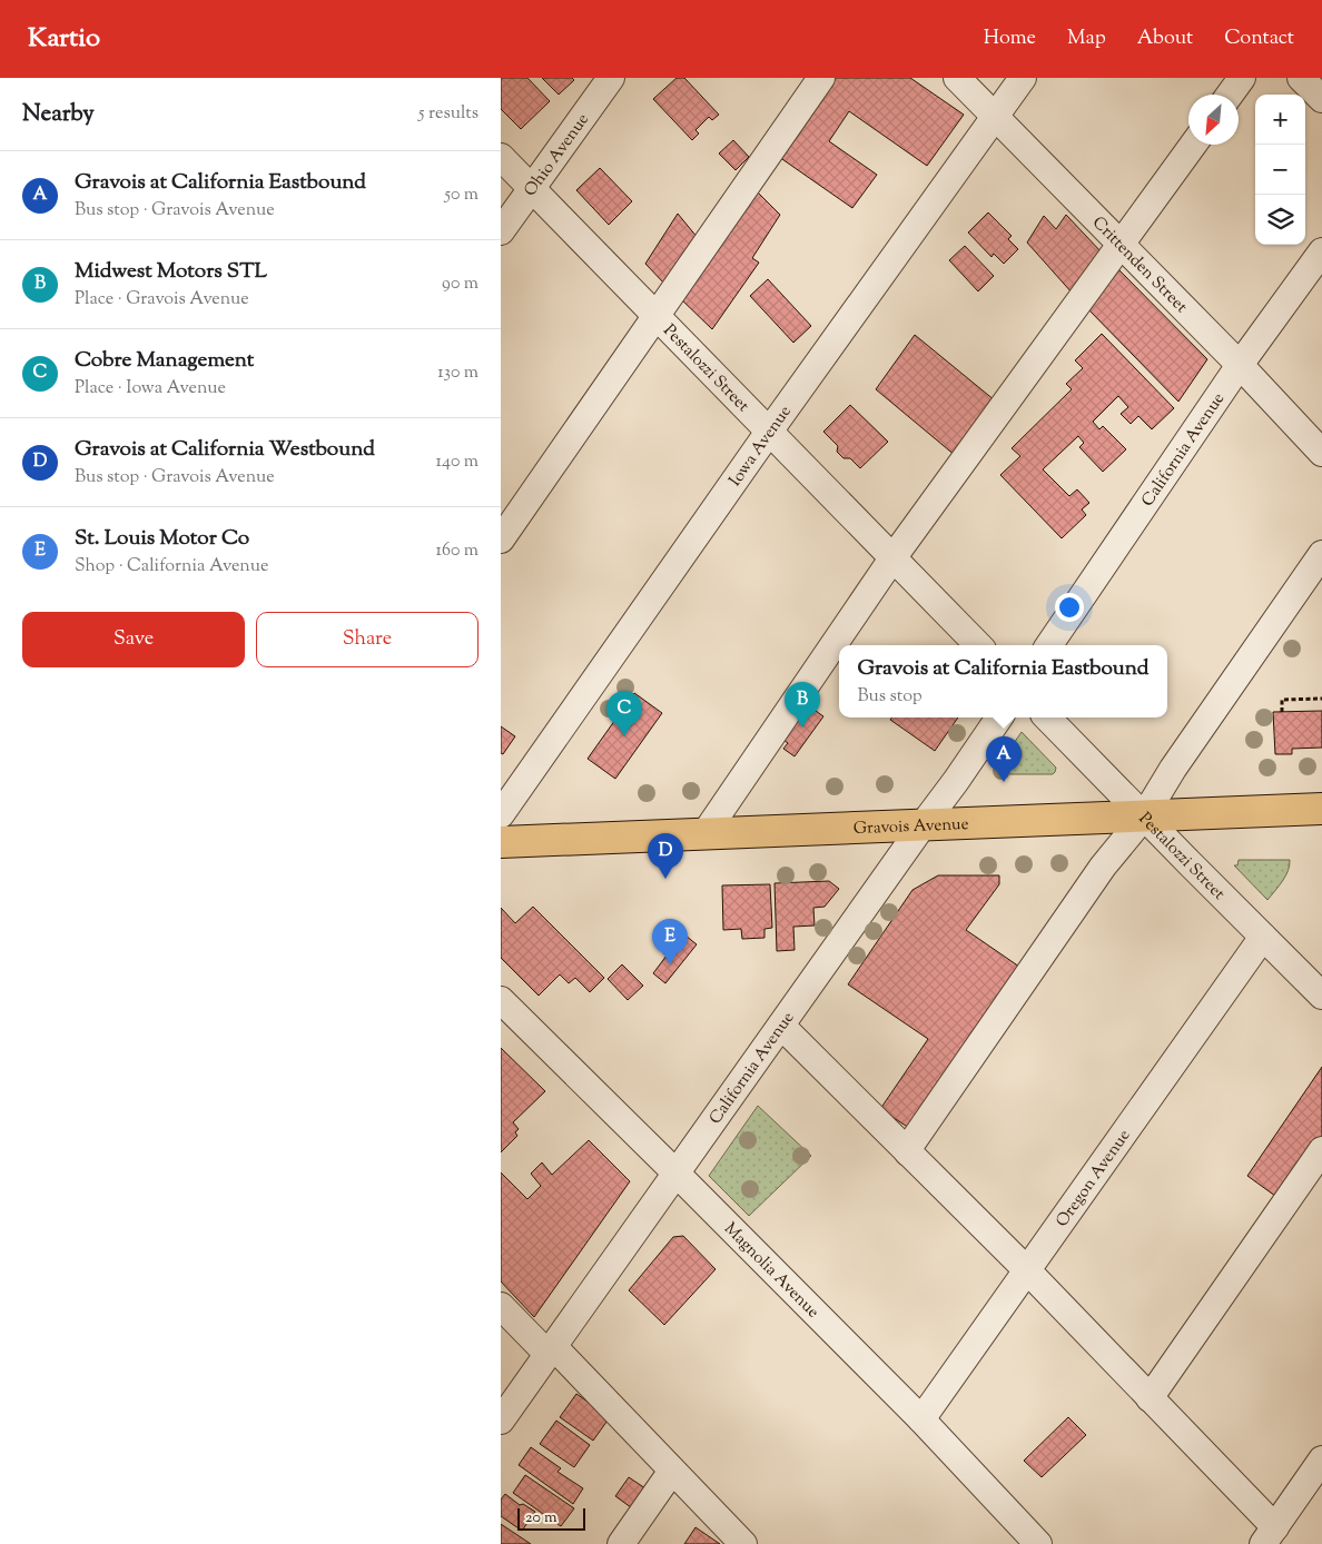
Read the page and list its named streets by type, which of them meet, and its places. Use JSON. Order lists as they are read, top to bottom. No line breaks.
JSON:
{"streets":{"main road":["Gravois Avenue"],"street":["Ohio Avenue","Crittenden Street","Pestalozzi Street","Iowa Avenue","California Avenue","Oregon Avenue","Magnolia Avenue"]},"crossings":[["Ohio Avenue","Pestalozzi Street"],["Crittenden Street","Iowa Avenue"],["Crittenden Street","California Avenue"],["Pestalozzi Street","Iowa Avenue"],["Pestalozzi Street","Gravois Avenue"],["Pestalozzi Street","Oregon Avenue"],["California Avenue","Gravois Avenue"],["California Avenue","Magnolia Avenue"],["Oregon Avenue","Magnolia Avenue"]],"scale_bar":"20 m","north":"bottom left","page":{"header":"Kartio","nav":["Home","Map","About","Contact"],"heading":["Nearby","5 results"],"map_buttons":["+","−"],"list":[{"mark":"A","name":"Gravois at California Eastbound","note":"Bus stop · Gravois Avenue","value":"50 m"},{"mark":"B","name":"Midwest Motors STL","note":"Place · Gravois Avenue","value":"90 m"},{"mark":"C","name":"Cobre Management","note":"Place · Iowa Avenue","value":"130 m"},{"mark":"D","name":"Gravois at California Westbound","note":"Bus stop · Gravois Avenue","value":"140 m"},{"mark":"E","name":"St. Louis Motor Co","note":"Shop · California Avenue","value":"160 m"}],"buttons":["Save","Share"],"popup":["Gravois at California Eastbound","Bus stop"],"pins":["B","C","A","D","E"],"scale":"20 m"}}
